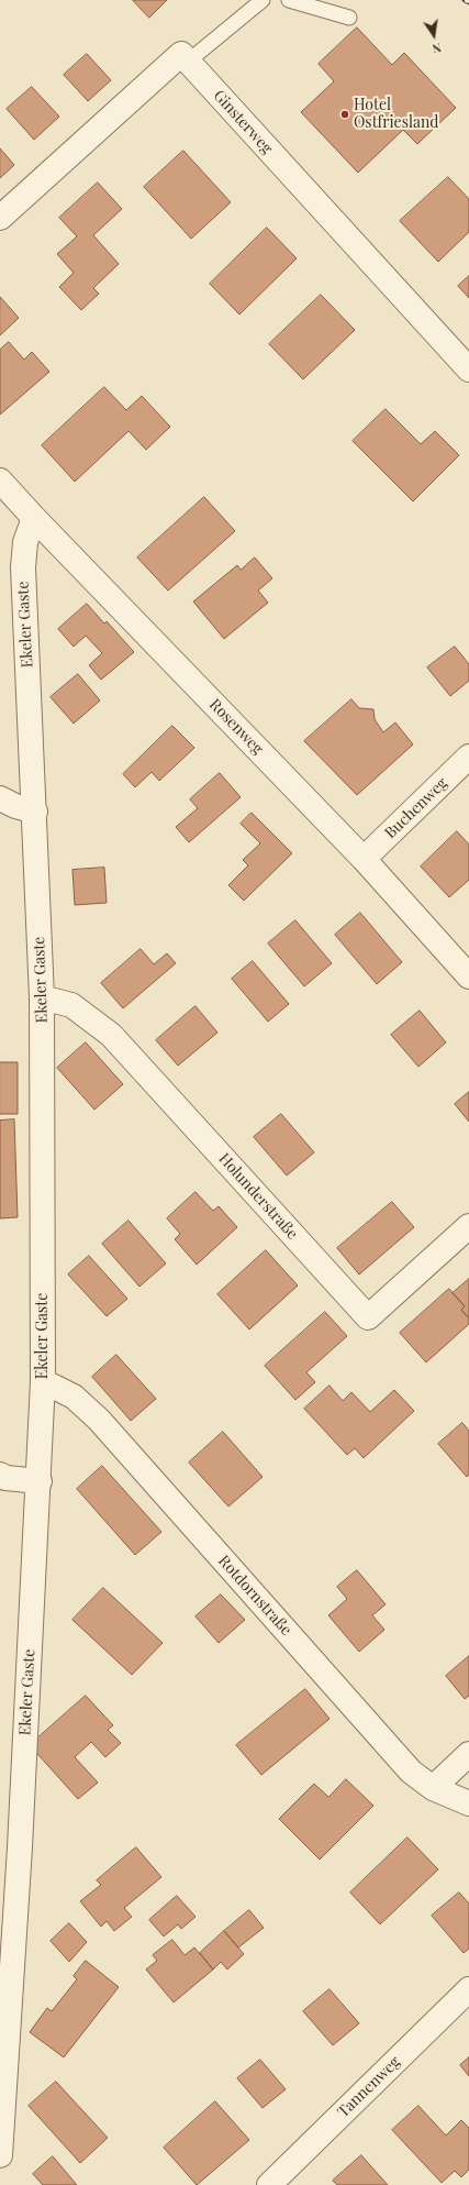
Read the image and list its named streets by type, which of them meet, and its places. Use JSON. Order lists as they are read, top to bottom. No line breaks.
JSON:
{"streets":{"street":["Ginsterweg","Ekeler Gaste","Rosenweg","Buchenweg","Holunderstraße","Rotdornstraße","Tannenweg"]},"crossings":[["Ekeler Gaste","Rosenweg"],["Ekeler Gaste","Holunderstraße"],["Ekeler Gaste","Rotdornstraße"],["Rosenweg","Buchenweg"]],"places":["Hotel Ostfriesland"],"north":"bottom"}
